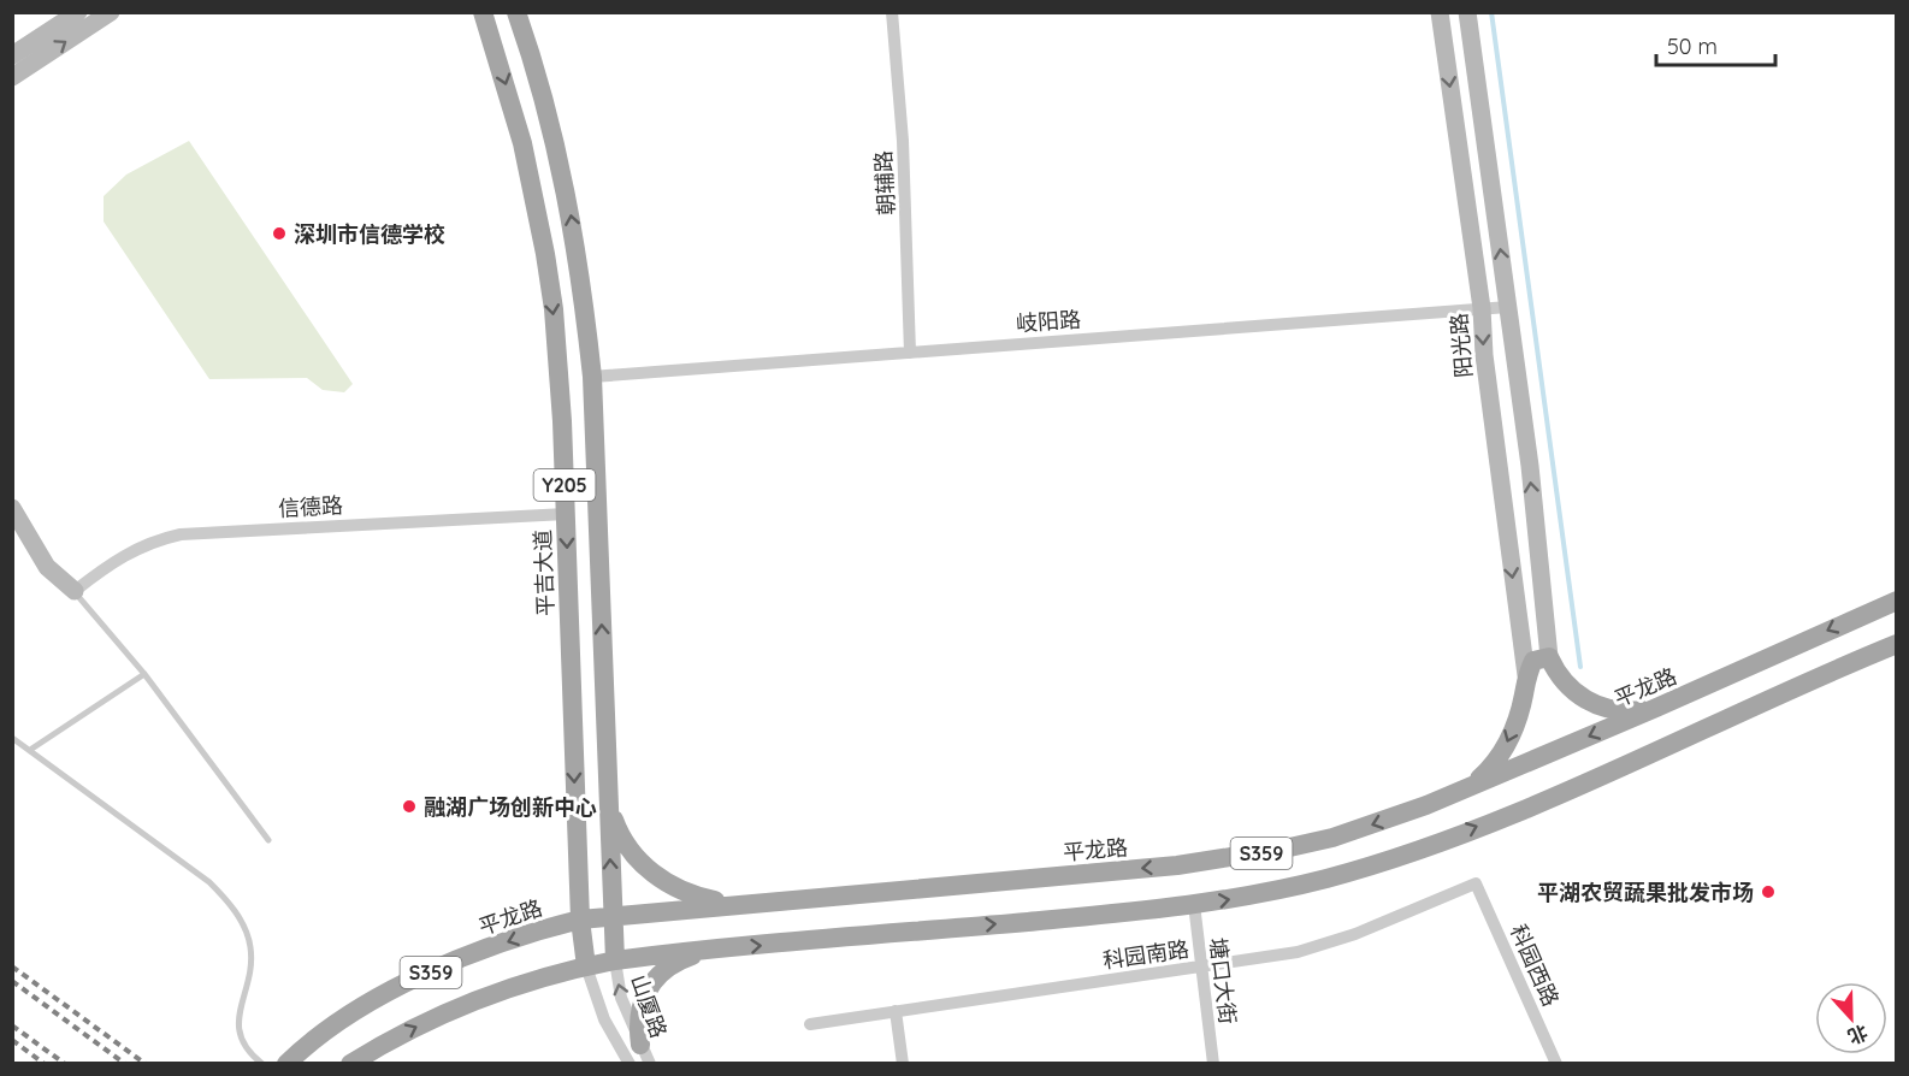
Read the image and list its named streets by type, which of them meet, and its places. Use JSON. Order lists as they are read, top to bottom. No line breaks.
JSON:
{"streets":{"main road":["Y205","平吉大道","平龙路","S359"],"street":["朝辅路","岐阳路","阳光路","信德路","科园南路","科园西路","塘口大街","山厦路"]},"crossings":[["朝辅路","岐阳路"],["岐阳路","阳光路"],["岐阳路","Y205"],["Y205","平龙路"],["Y205","S359"],["Y205","山厦路"],["信德路","平吉大道"],["平吉大道","平龙路"],["平吉大道","S359"],["平吉大道","山厦路"],["S359","塘口大街"],["S359","山厦路"],["科园南路","科园西路"],["科园南路","塘口大街"]],"places":["深圳市信德学校","融湖广场创新中心","平湖农贸蔬果批发市场"],"scale_bar":"50 m","north":"bottom"}
